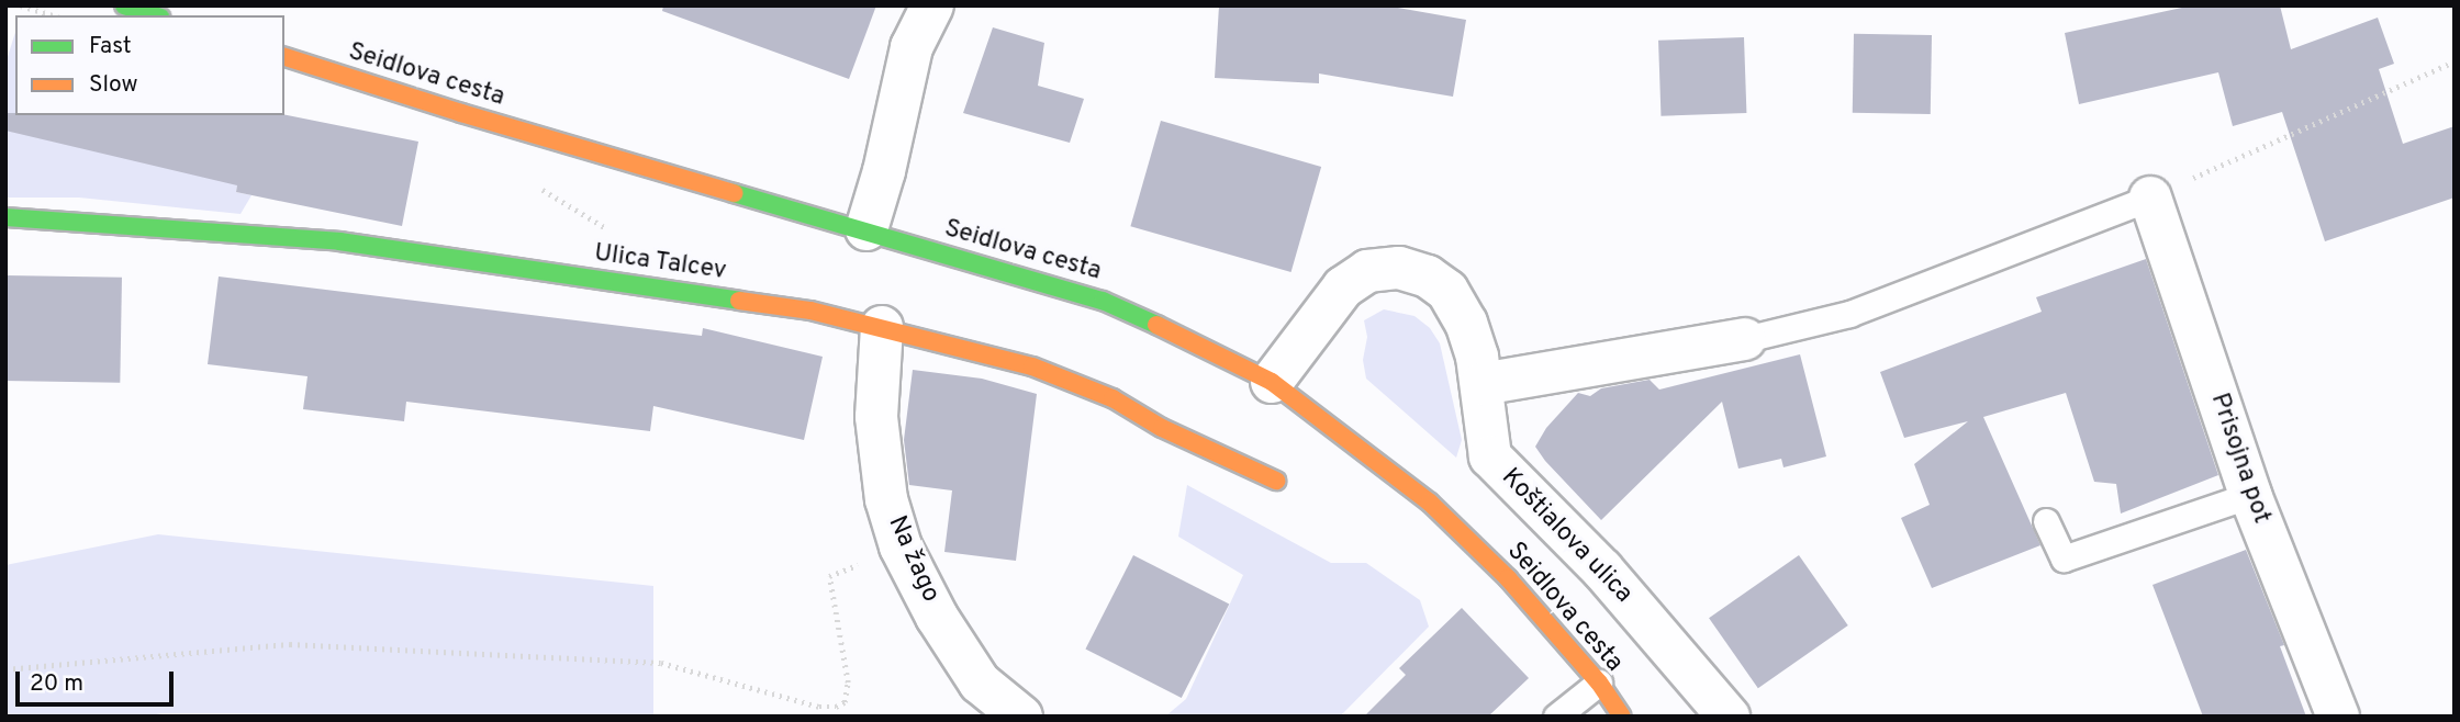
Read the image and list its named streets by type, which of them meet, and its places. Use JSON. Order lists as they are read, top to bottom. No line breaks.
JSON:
{"streets":{"street":["Seidlova cesta","Ulica Talcev","Prisojna pot","Koštialova ulica","Na žago"]},"crossings":[["Seidlova cesta","Koštialova ulica"],["Ulica Talcev","Na žago"]],"legend":["Fast","Slow"],"scale_bar":"20 m"}
